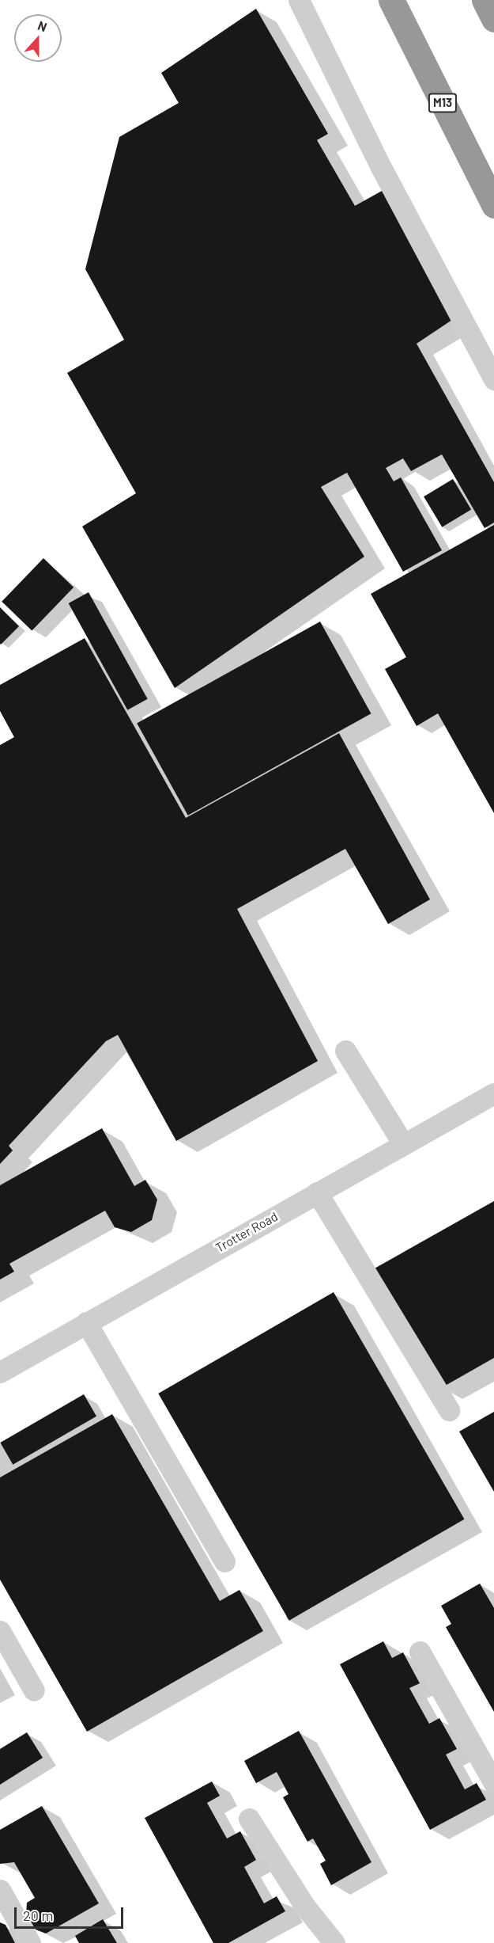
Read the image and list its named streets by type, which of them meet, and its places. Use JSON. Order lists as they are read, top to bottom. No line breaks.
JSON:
{"streets":{"highway":["M13"],"lane":["Trotter Road"]},"scale_bar":"20 m","north":"top"}
